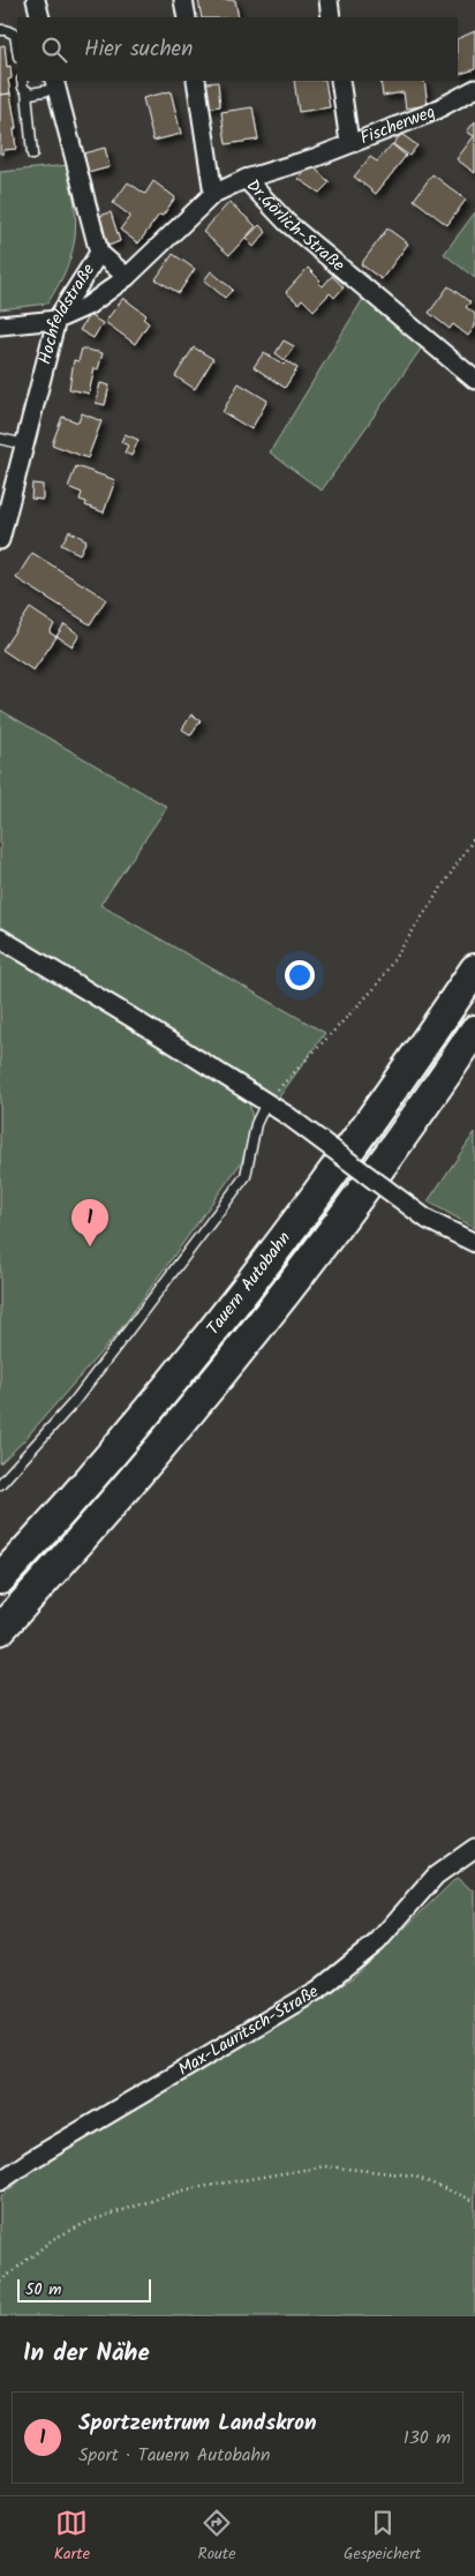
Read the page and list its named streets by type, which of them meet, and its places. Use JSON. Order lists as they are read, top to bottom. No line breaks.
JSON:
{"streets":{"highway":["Tauern Autobahn"],"street":["Fischerweg","Dr.Görlich-Straße","Hochfeldstraße","Max-Lauritsch-Straße"]},"crossings":[["Fischerweg","Dr.Görlich-Straße"],["Dr.Görlich-Straße","Hochfeldstraße"]],"scale_bar":"50 m","page":{"search":"Hier suchen","pins":"1","scale":"50 m","heading":"In der Nähe","list":[{"mark":"1","name":"Sportzentrum Landskron","note":"Sport · Tauern Autobahn","value":"130 m"}],"nav":["Karte","Route","Gespeichert"]}}
